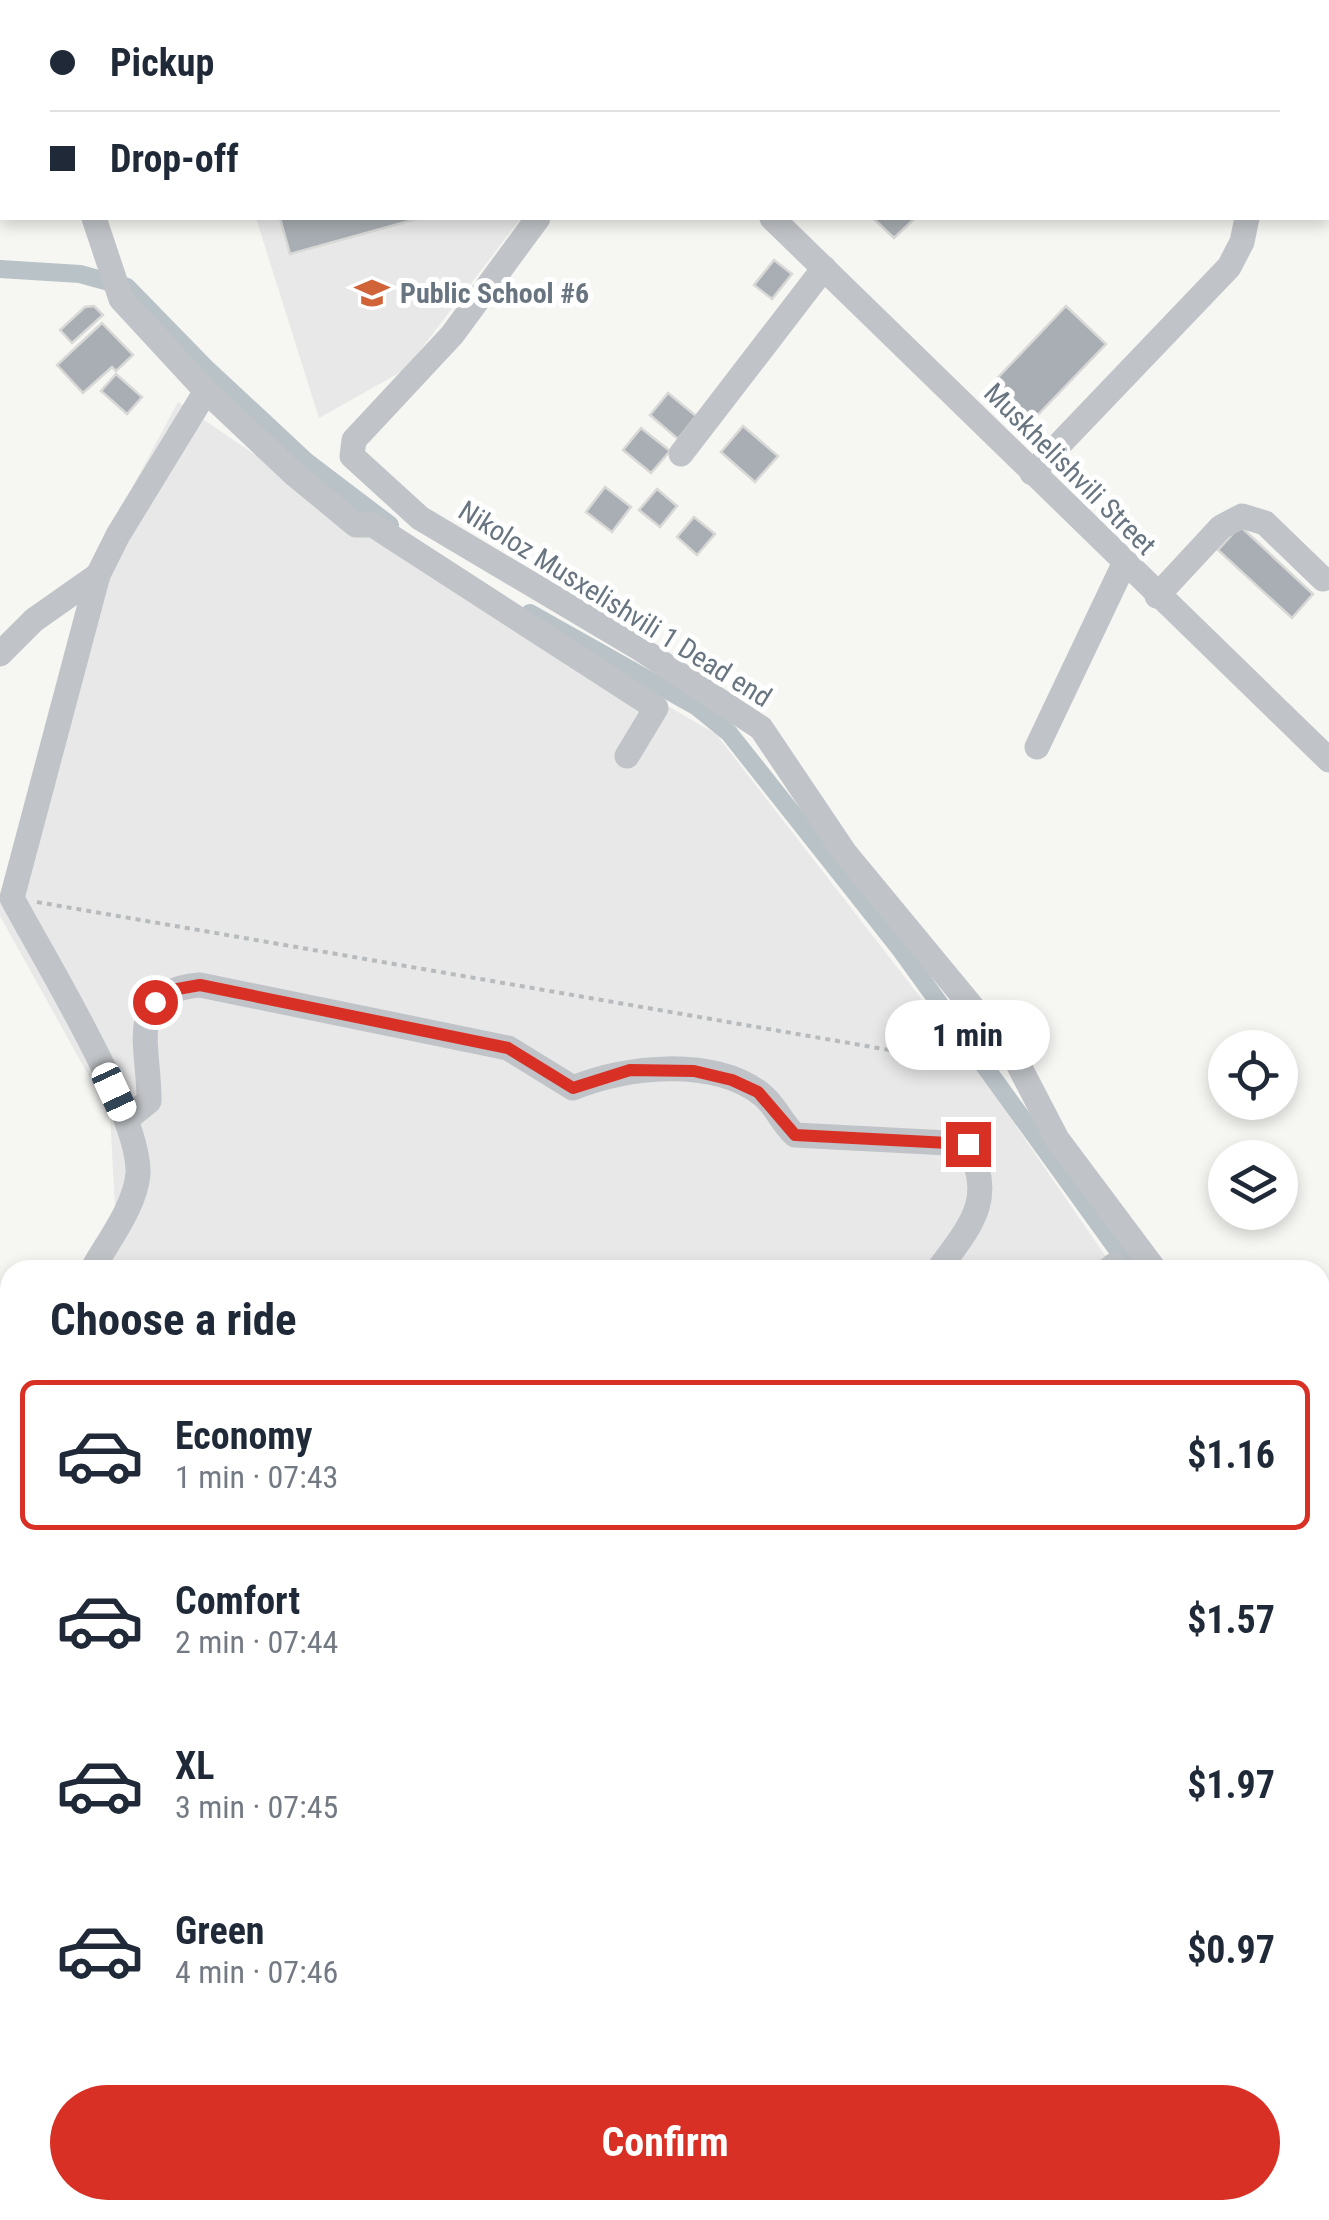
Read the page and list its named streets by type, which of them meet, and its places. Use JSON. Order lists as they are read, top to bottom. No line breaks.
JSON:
{"streets":{"street":["Muskhelishvili Street","Nikoloz Musxelishvili 1 Dead end"]},"places":{"school or university":["Public School #6"]},"page":{"banner":["Pickup","Drop-off"],"bubble":"1 min","heading":"Choose a ride","list":[{"name":"Economy","note":"1 min · 07:43","value":"$1.16"},{"name":"Comfort","note":"2 min · 07:44","value":"$1.57"},{"name":"XL","note":"3 min · 07:45","value":"$1.97"},{"name":"Green","note":"4 min · 07:46","value":"$0.97"}],"buttons":"Confirm"}}
